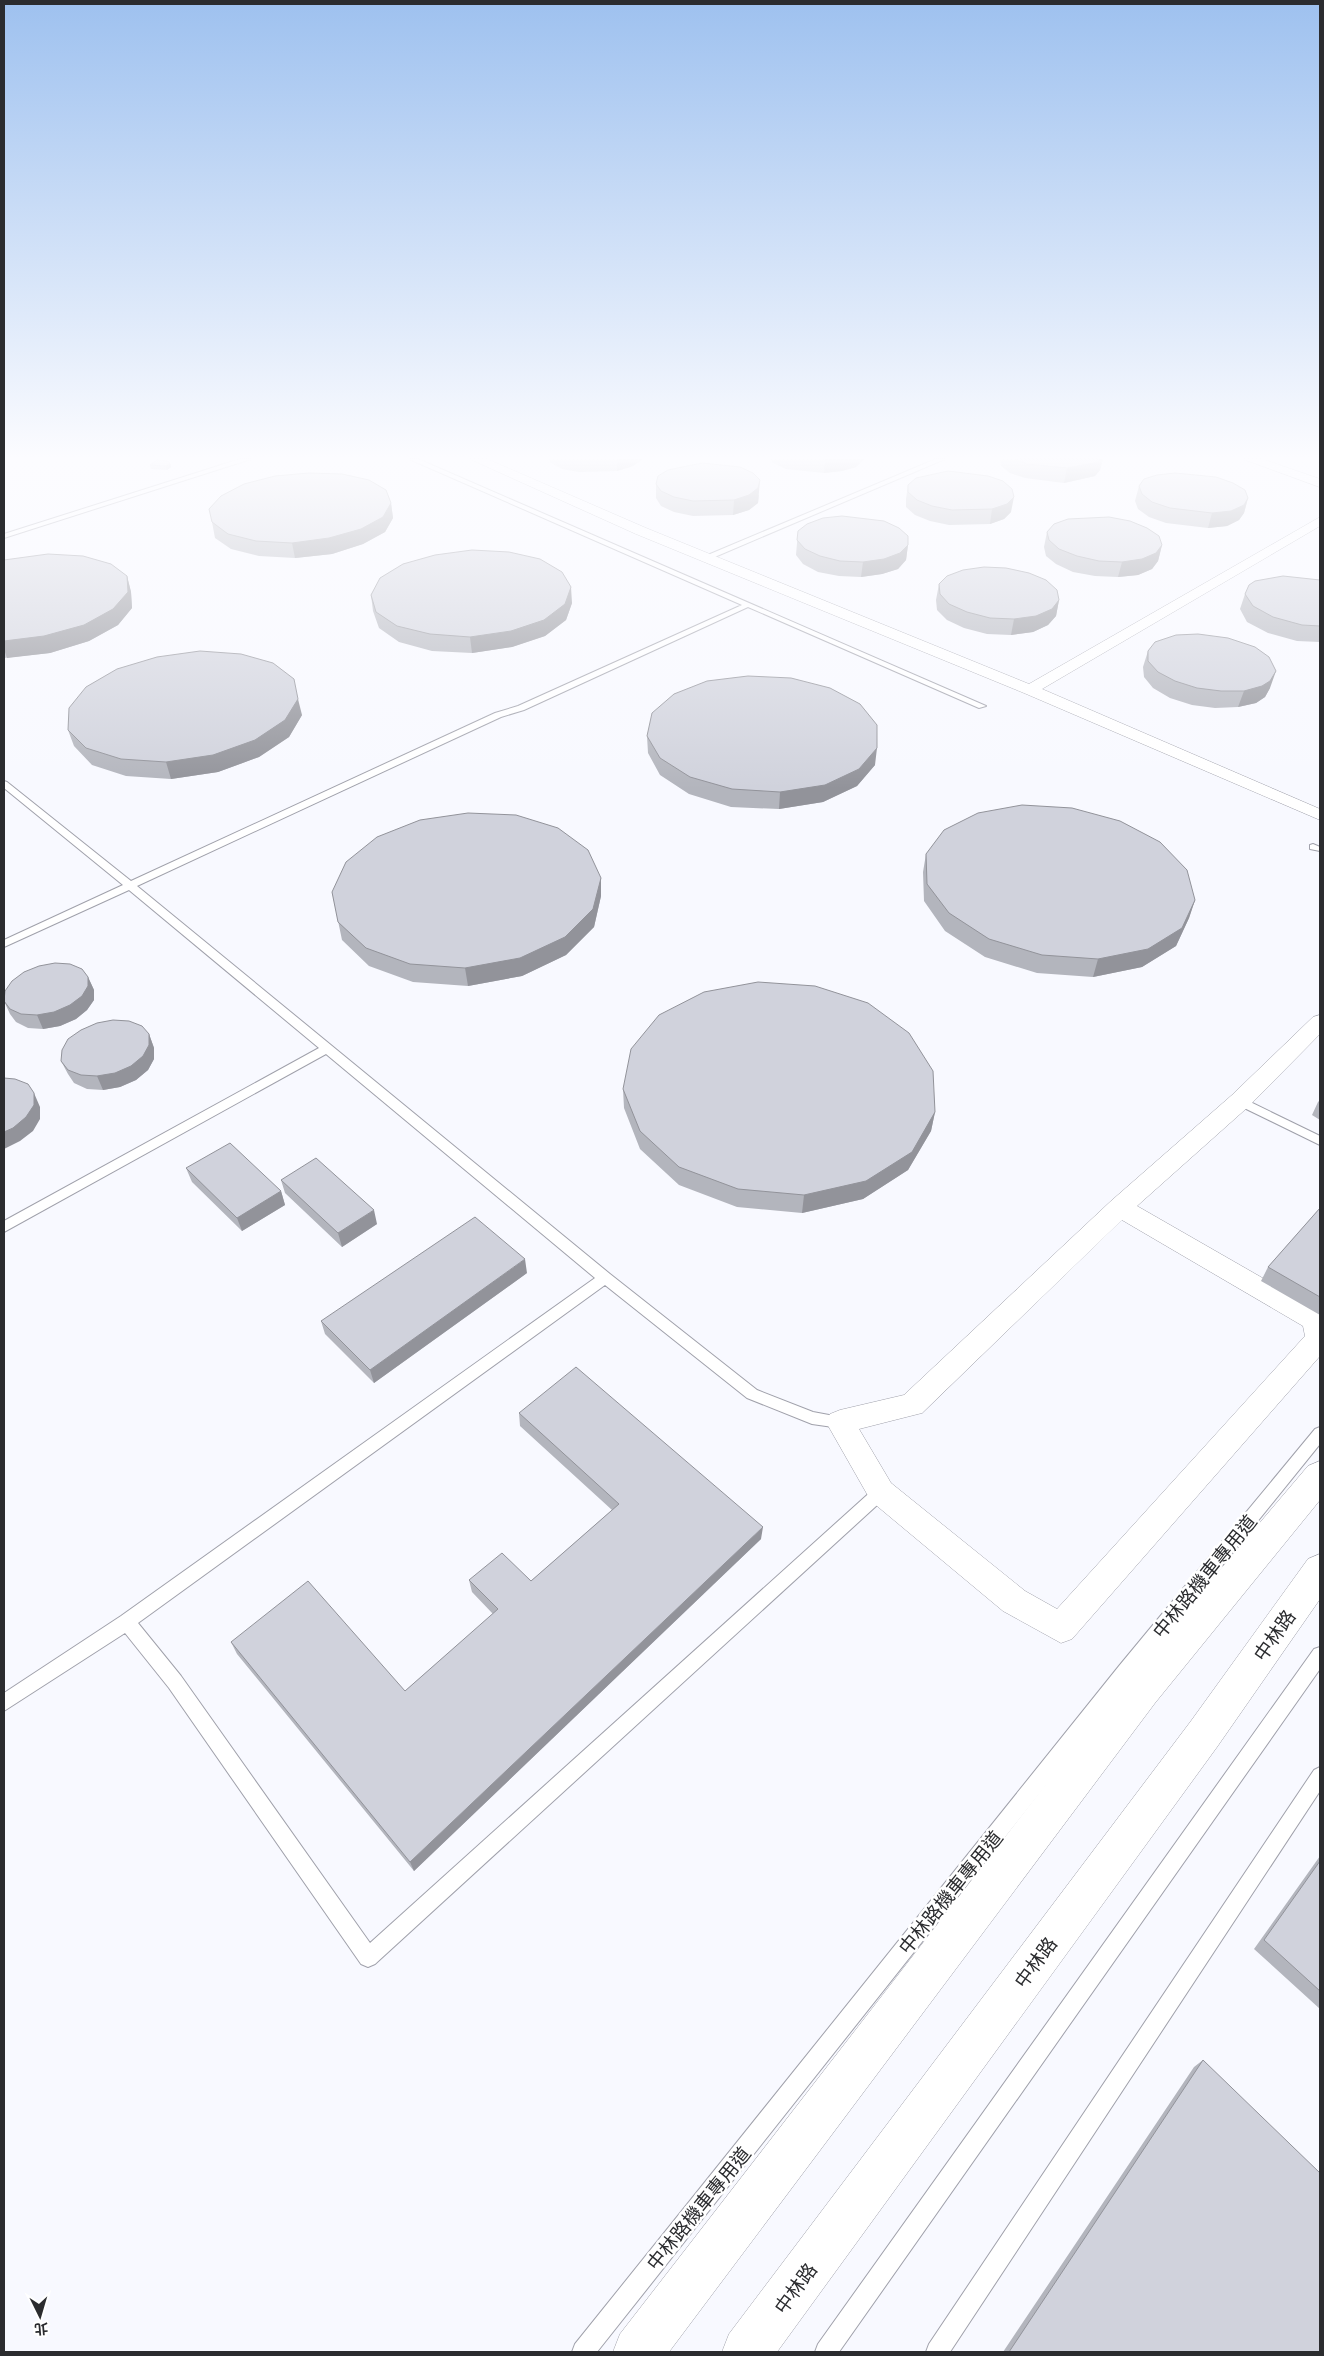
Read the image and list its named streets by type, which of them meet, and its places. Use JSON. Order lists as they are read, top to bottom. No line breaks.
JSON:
{"streets":{"street":["中林路"],"lane":["中林路機車專用道"]},"north":"bottom"}
